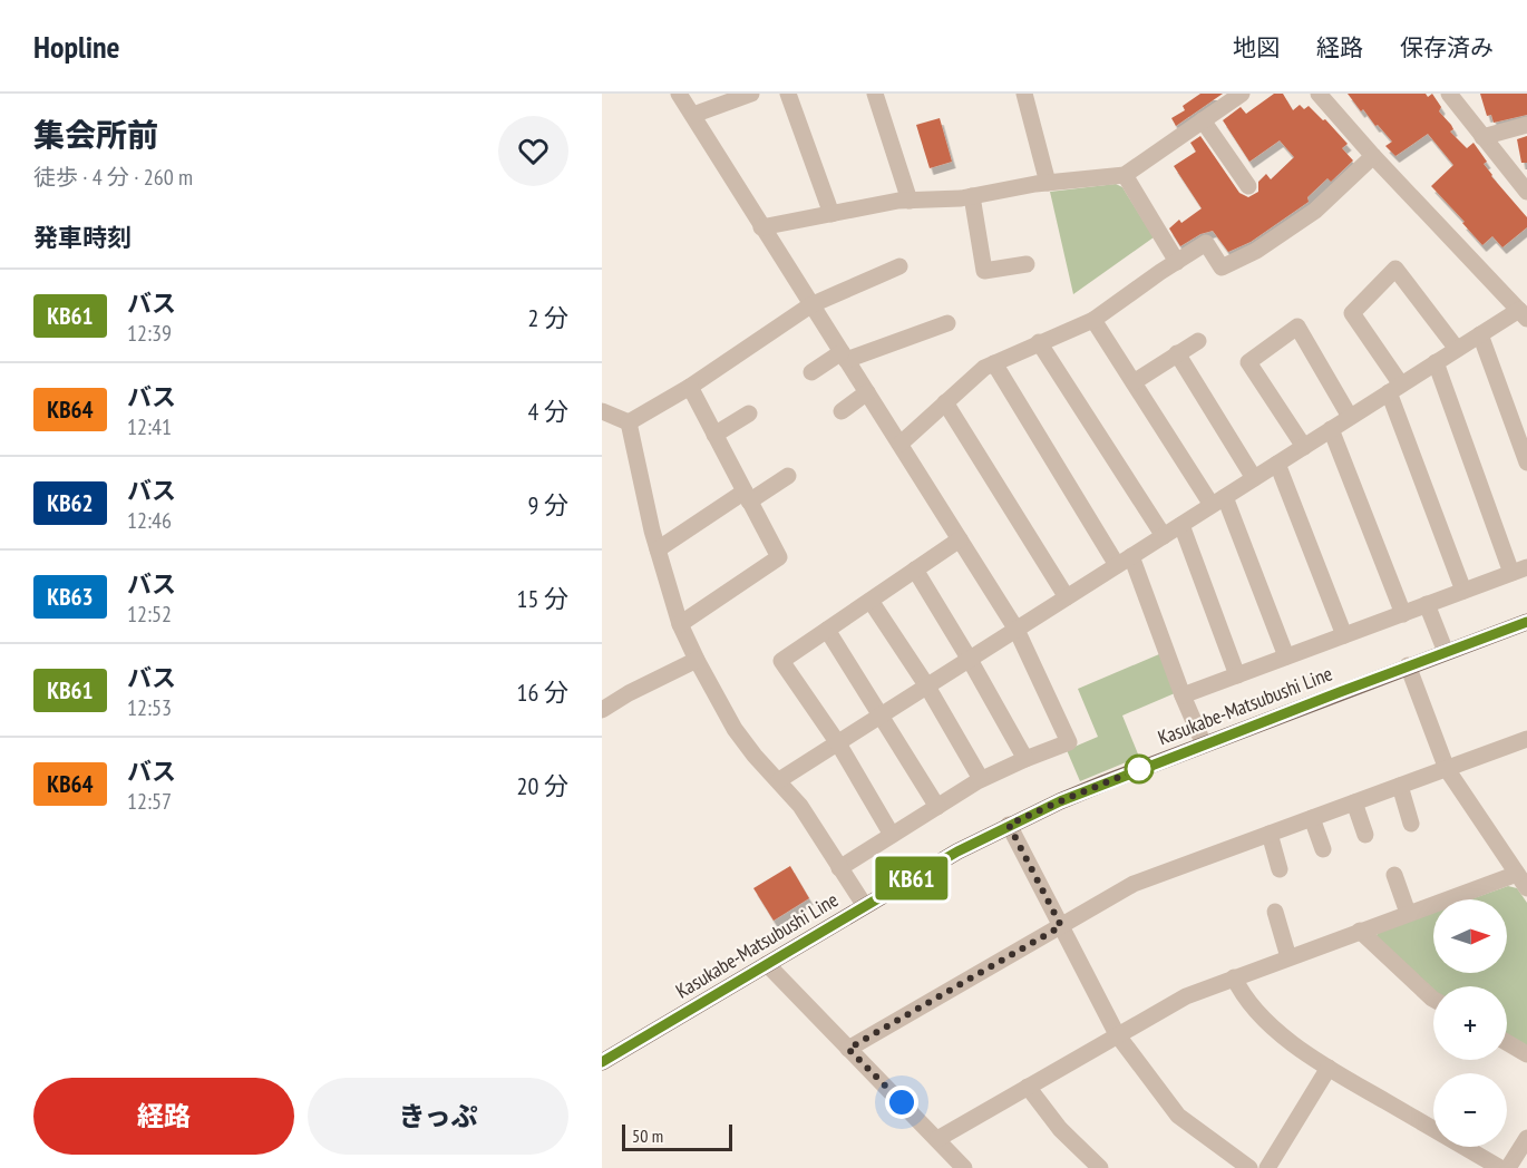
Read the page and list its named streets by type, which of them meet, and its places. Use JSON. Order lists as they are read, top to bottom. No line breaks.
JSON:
{"streets":{"main road":["Kasukabe-Matsubushi Line"]},"lines":["bus line KB61"],"scale_bar":"50 m","north":"right","page":{"header":"Hopline","nav":["地図","経路","保存済み"],"heading":[["集会所前","徒歩 · 4 分 · 260 m"],"発車時刻"],"on_map":"KB61","list":[{"mark":"KB61","name":"バス","note":"12:39","value":"2 分"},{"mark":"KB64","name":"バス","note":"12:41","value":"4 分"},{"mark":"KB62","name":"バス","note":"12:46","value":"9 分"},{"mark":"KB63","name":"バス","note":"12:52","value":"15 分"},{"mark":"KB61","name":"バス","note":"12:53","value":"16 分"},{"mark":"KB64","name":"バス","note":"12:57","value":"20 分"}],"map_buttons":["+","−"],"buttons":["経路","きっぷ"],"scale":"50 m"}}
